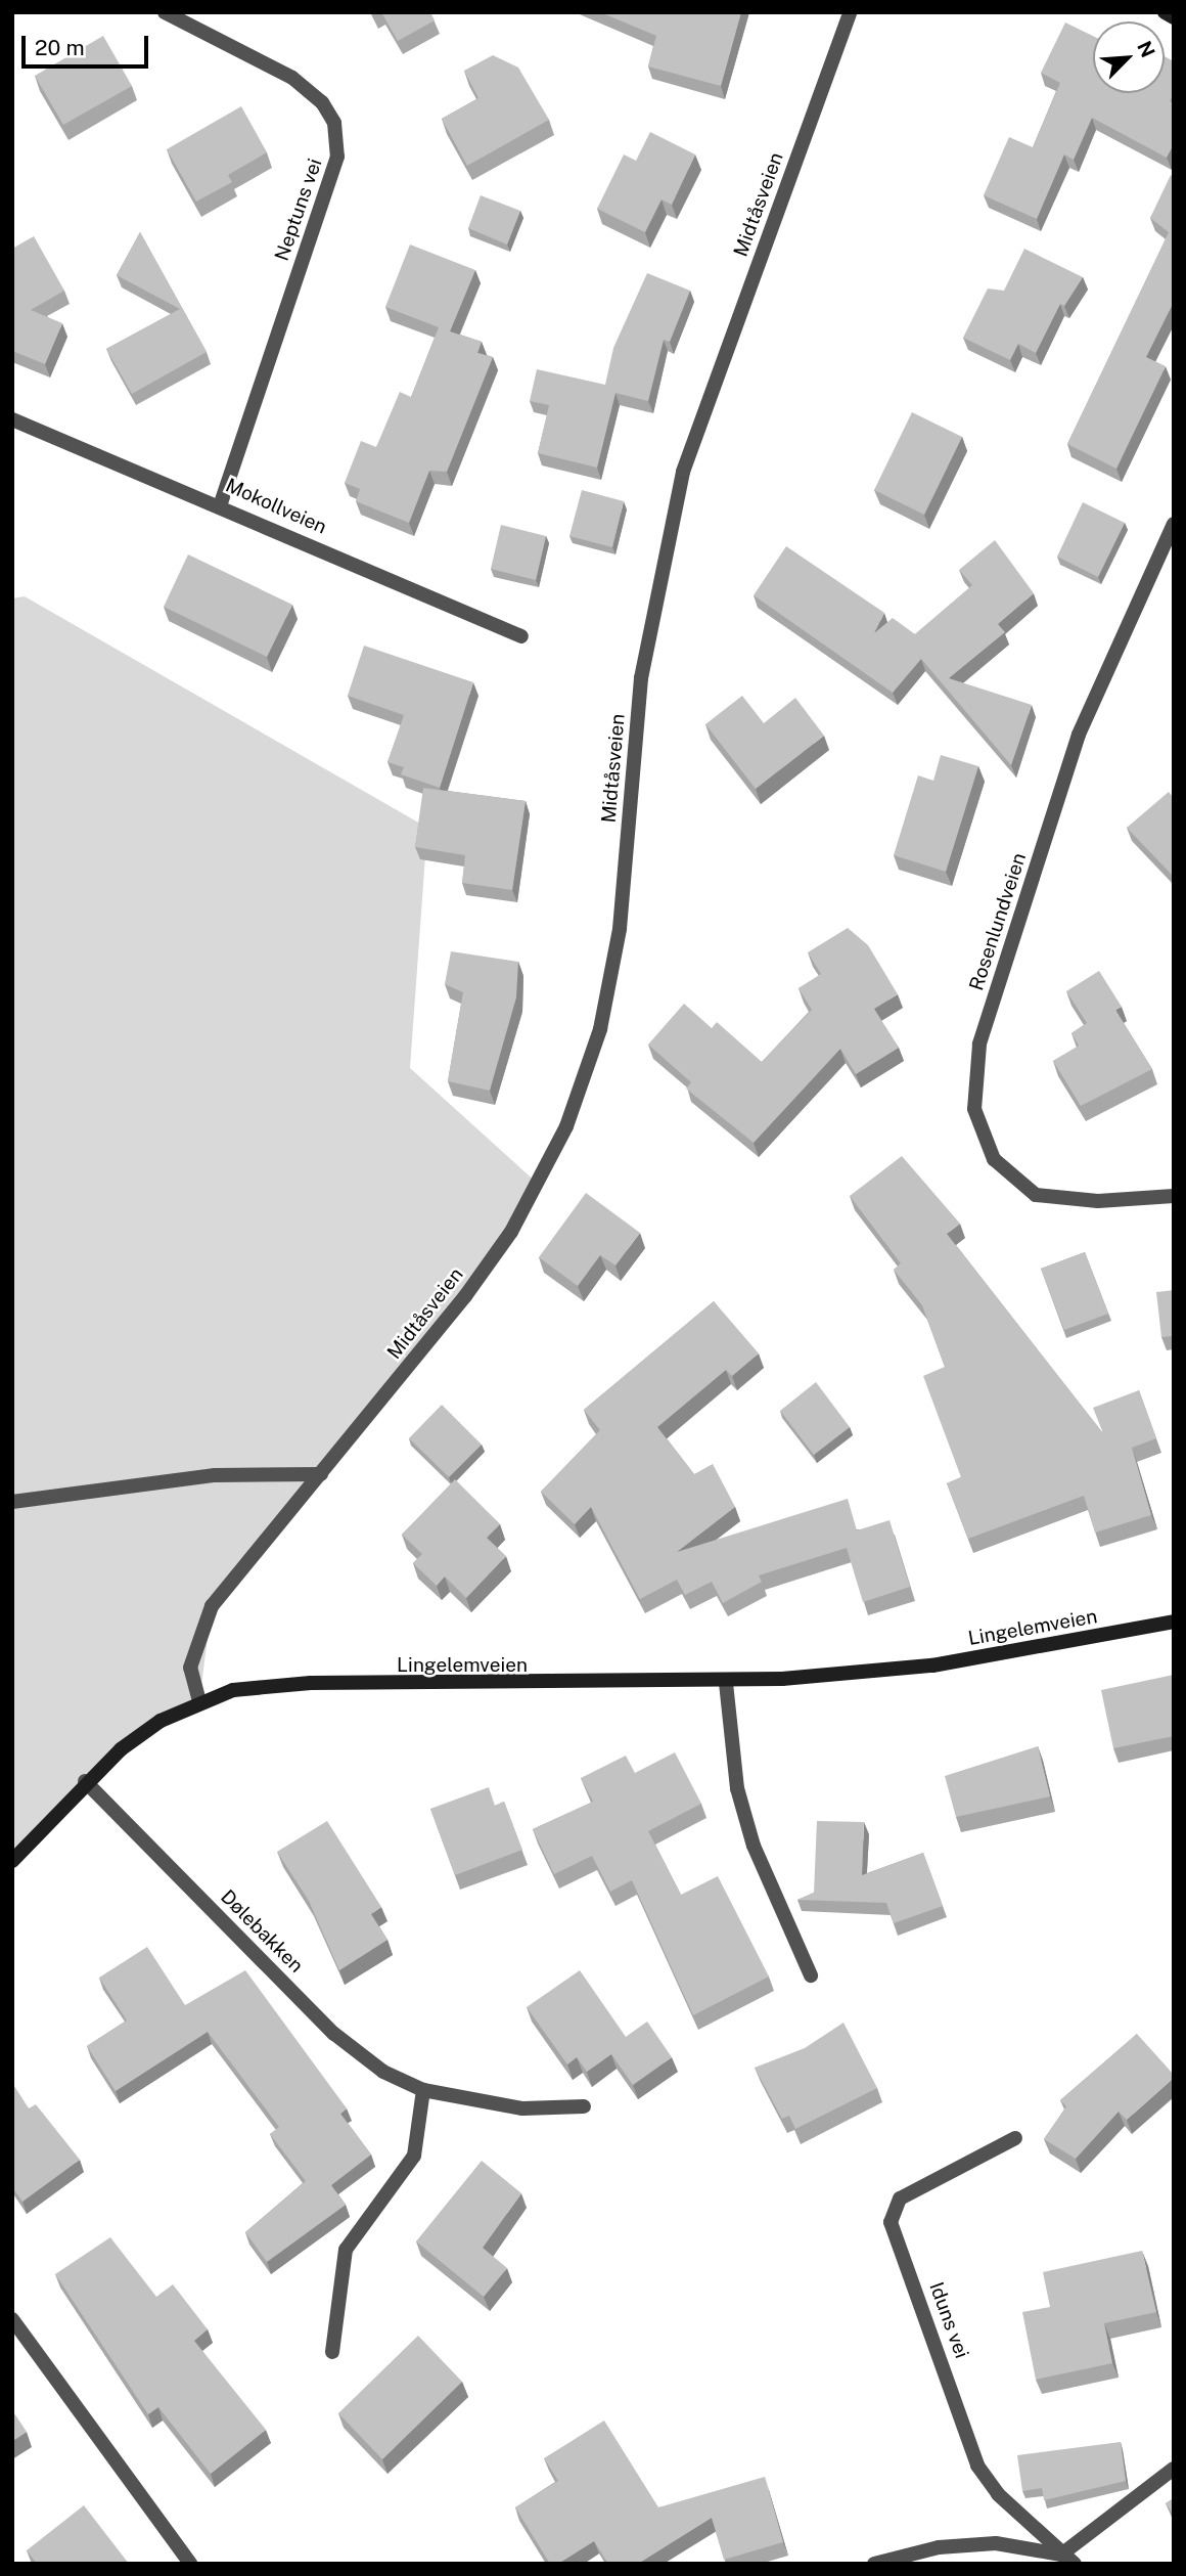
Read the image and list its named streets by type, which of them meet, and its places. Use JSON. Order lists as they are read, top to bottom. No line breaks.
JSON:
{"streets":{"main road":["Lingelemveien"],"street":["Midtåsveien","Neptuns vei","Mokollveien","Rosenlundveien","Dølebakken","Iduns vei"]},"crossings":[["Midtåsveien","Lingelemveien"],["Neptuns vei","Mokollveien"]],"scale_bar":"20 m","north":"top right"}
